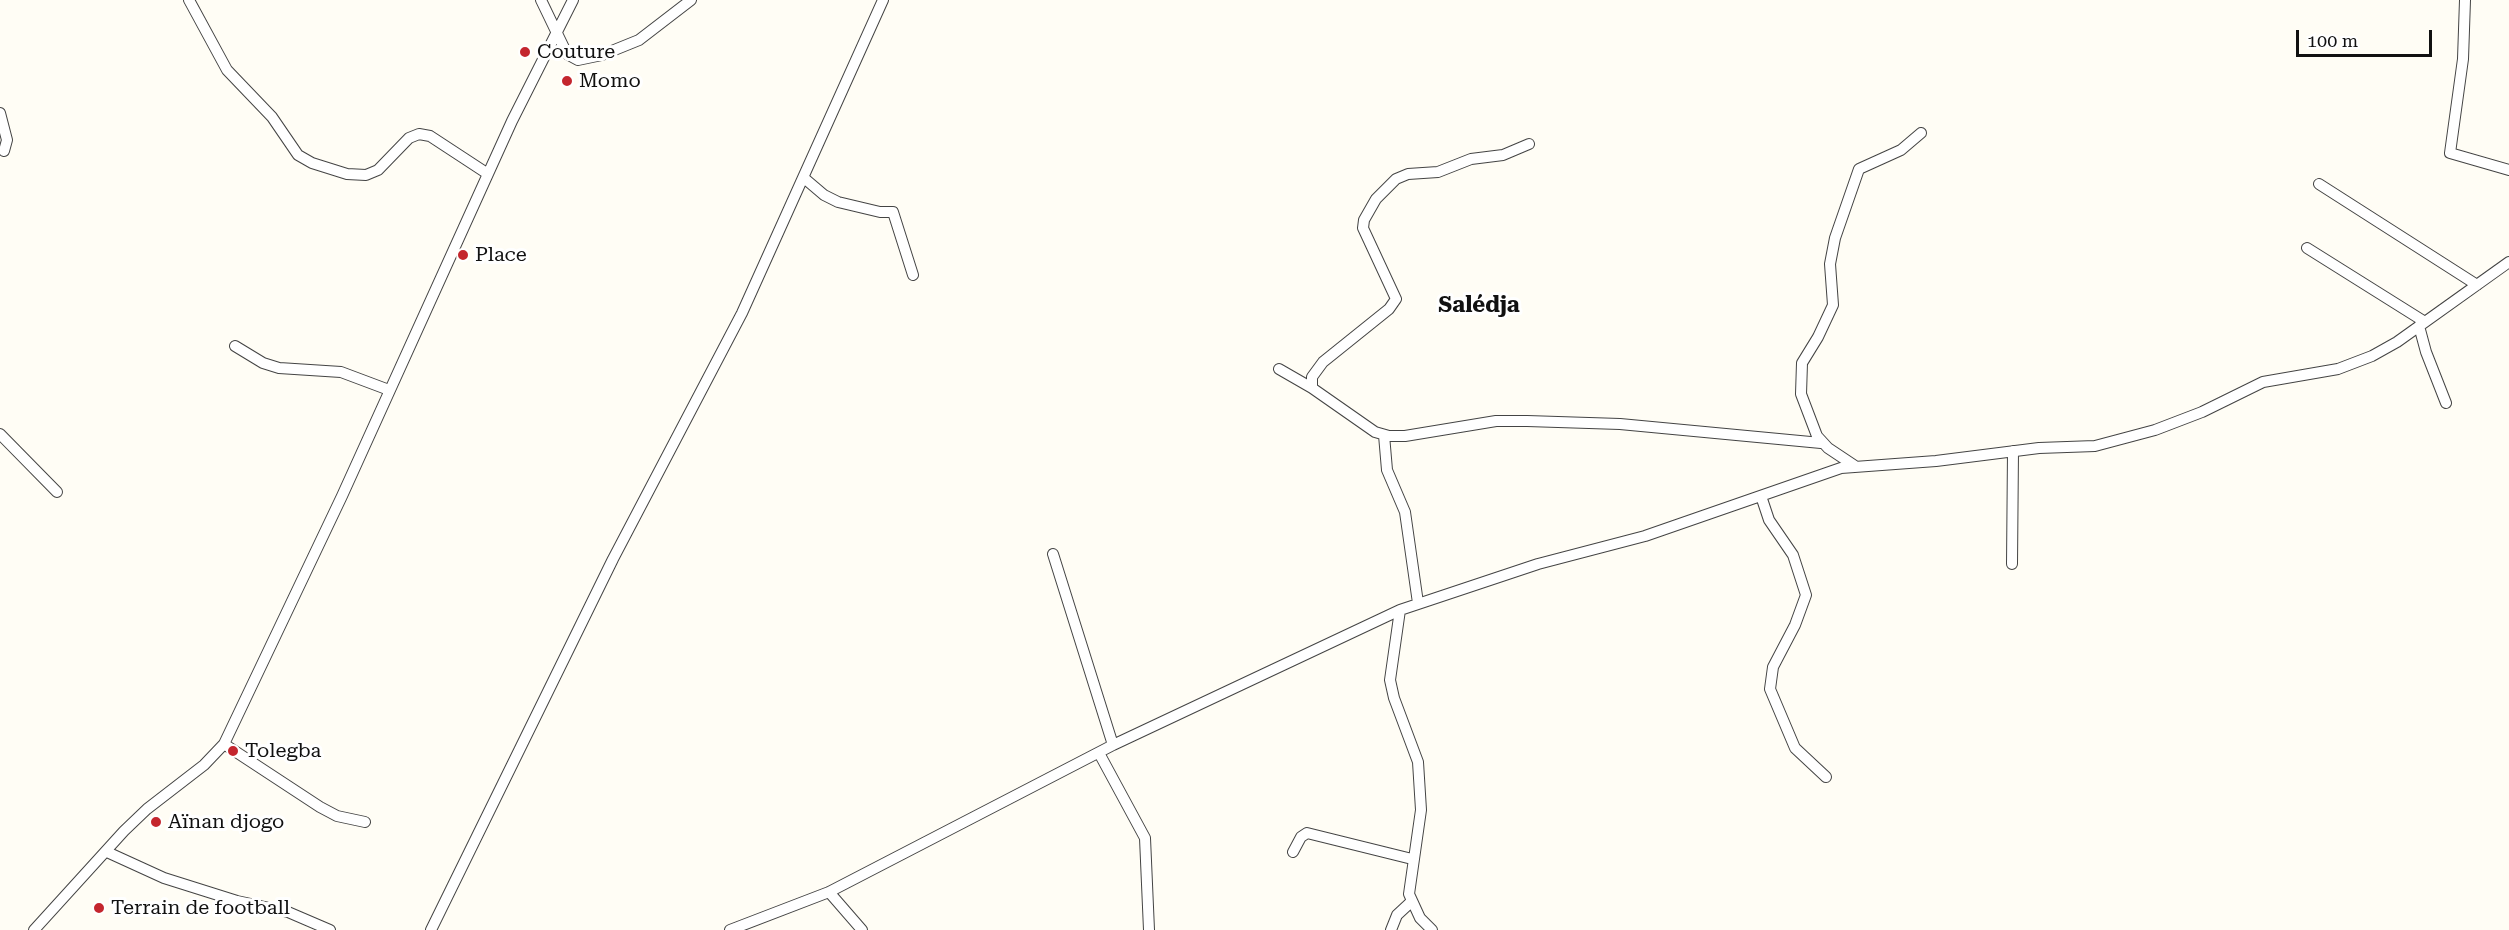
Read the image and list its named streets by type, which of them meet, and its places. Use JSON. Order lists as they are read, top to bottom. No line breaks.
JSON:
{"districts":["Salédja"],"places":["Couture","Momo","Place","Tolegba","Aïnan djogo","Terrain de football"],"scale_bar":"100 m"}
